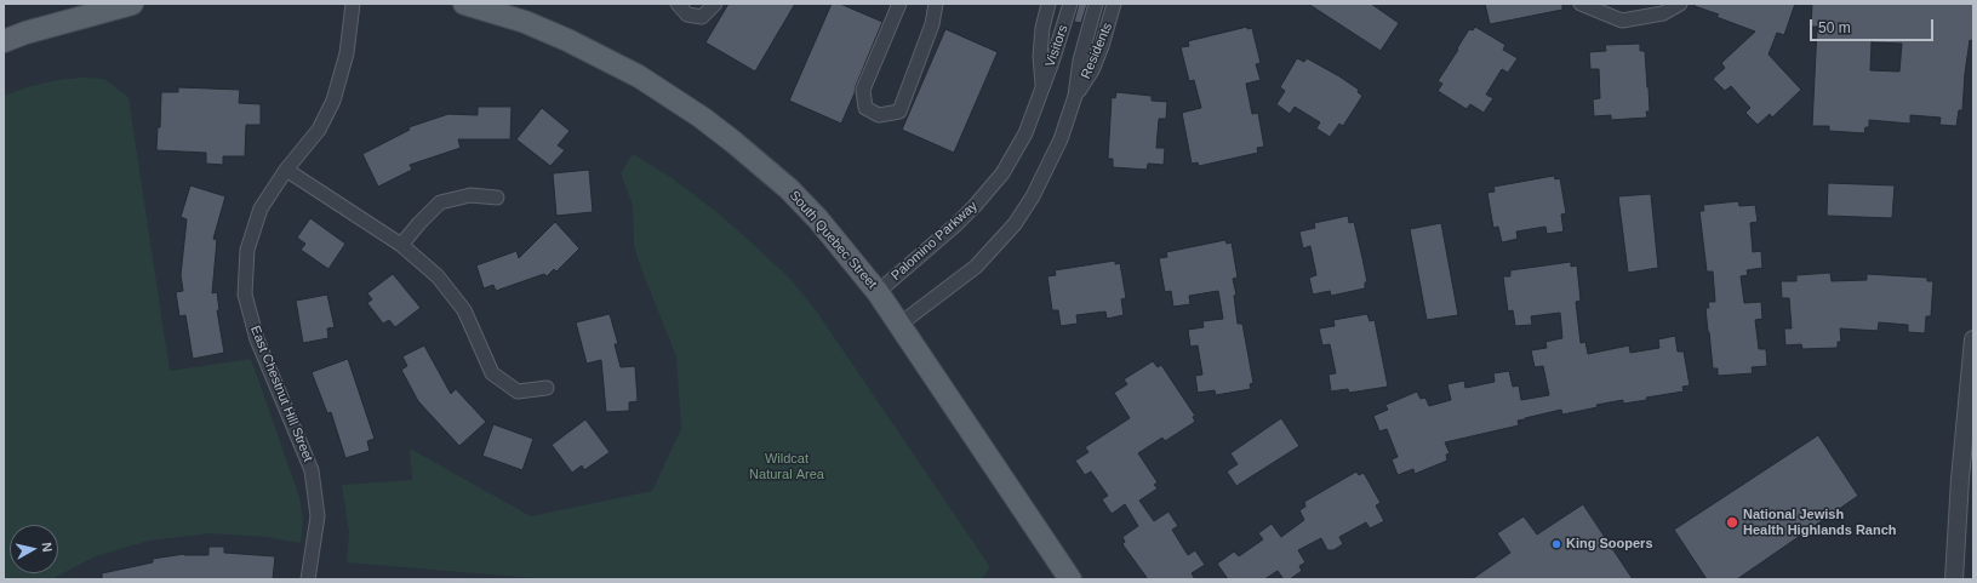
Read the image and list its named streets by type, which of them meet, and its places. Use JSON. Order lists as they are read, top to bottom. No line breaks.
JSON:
{"streets":{"main road":["South Quebec Street"],"street":["Visitors","Residents","Palomino Parkway","East Chestnut Hill Street"]},"crossings":[["Visitors","Residents"],["Visitors","Palomino Parkway"],["South Quebec Street","Palomino Parkway"]],"parks":["Wildcat Natural Area"],"places":["National Jewish Health Highlands Ranch","King Soopers"],"scale_bar":"50 m","north":"right"}
